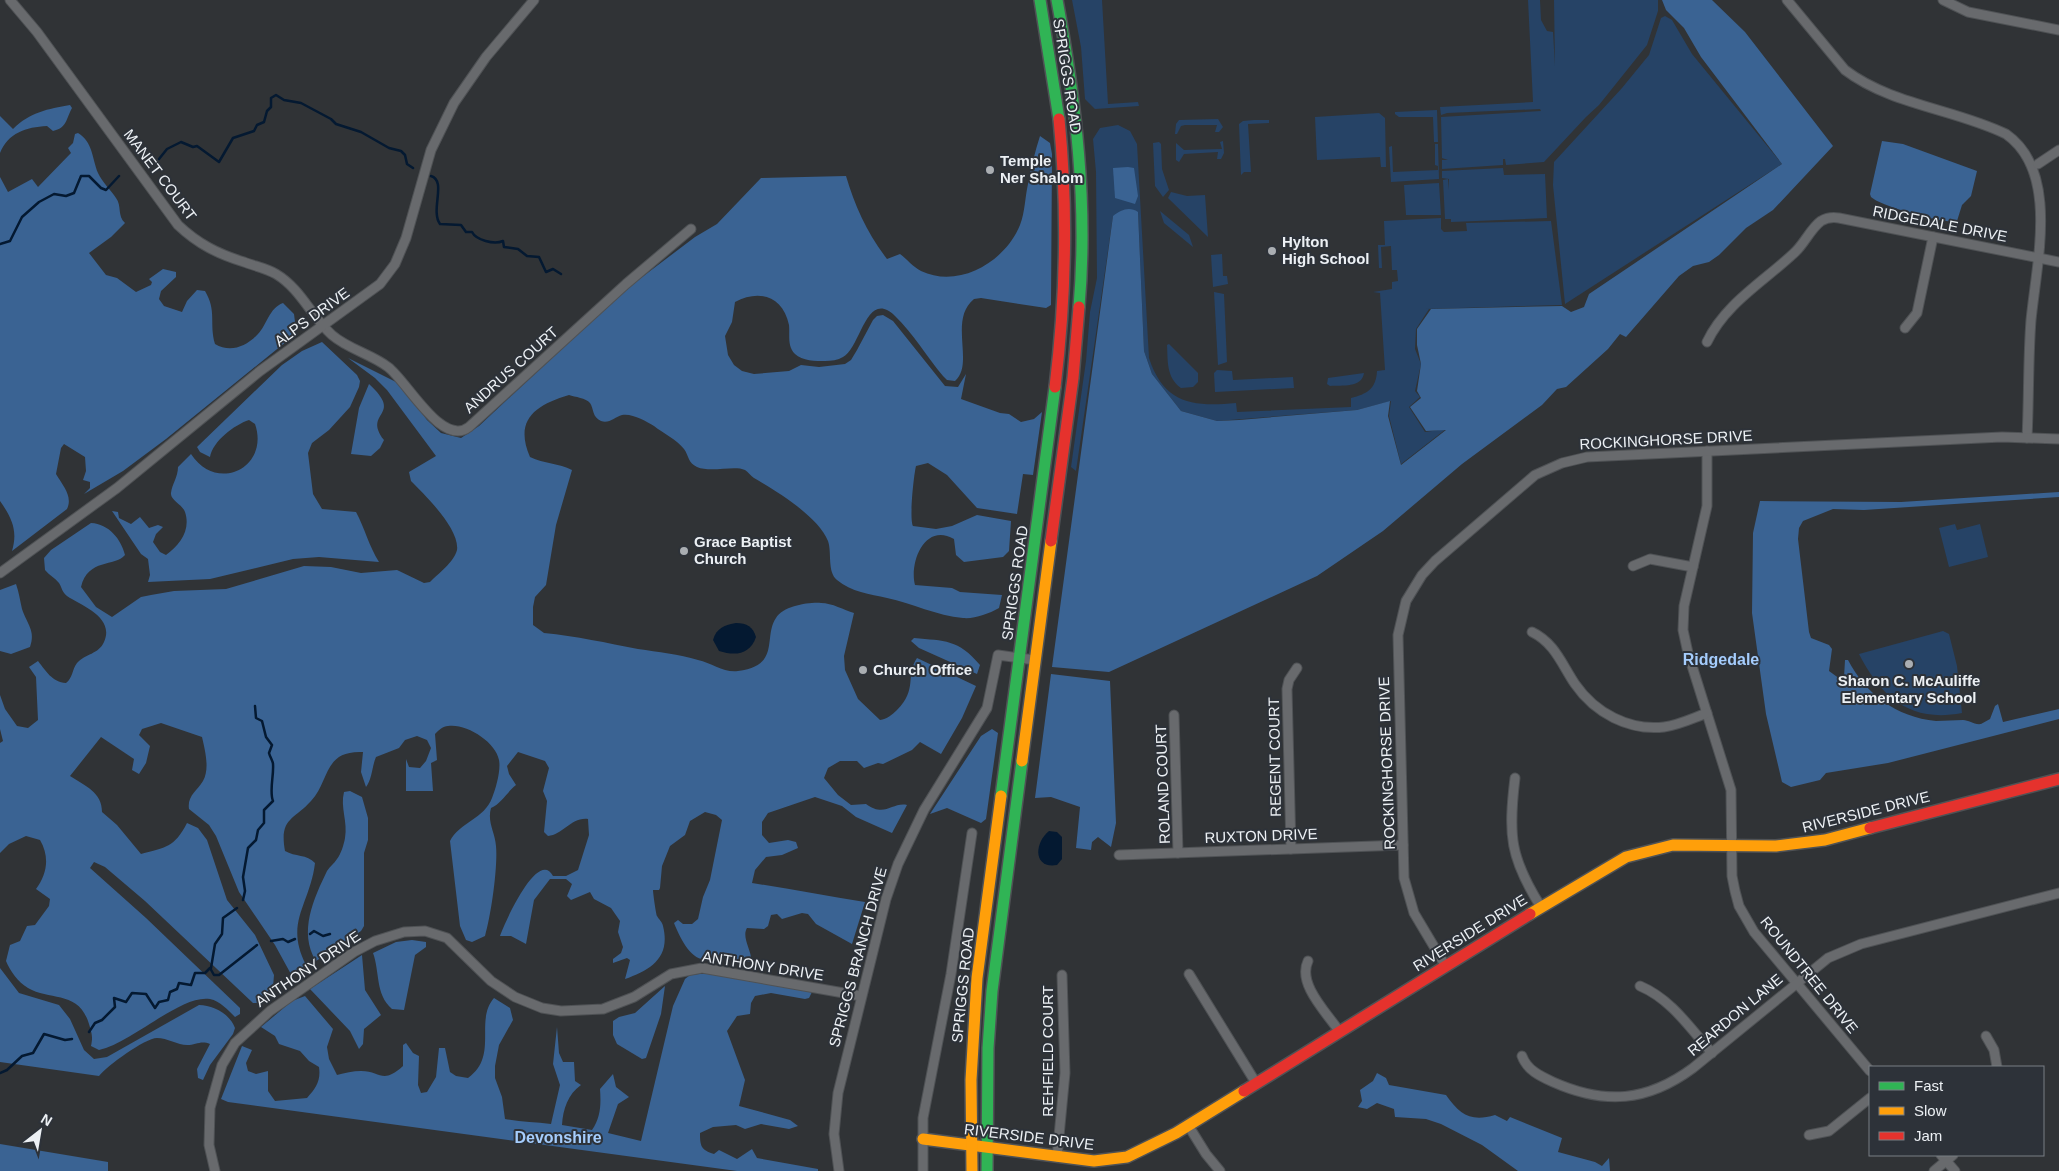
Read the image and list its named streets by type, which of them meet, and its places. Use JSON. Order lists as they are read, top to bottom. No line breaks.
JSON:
{"streets":{"main road":["SPRIGGS ROAD","RIVERSIDE DRIVE"],"street":["MANET COURT","RIDGEDALE DRIVE","ALPS DRIVE","ANDRUS COURT","ROCKINGHORSE DRIVE","REGENT COURT","ROLAND COURT","RUXTON DRIVE","SPRIGGS BRANCH DRIVE","ANTHONY DRIVE","ROUNDTREE DRIVE","REARDON LANE","REHFIELD COURT"]},"crossings":[["SPRIGGS ROAD","RIVERSIDE DRIVE"],["SPRIGGS ROAD","SPRIGGS BRANCH DRIVE"],["MANET COURT","ALPS DRIVE"],["MANET COURT","ANDRUS COURT"],["ALPS DRIVE","ANDRUS COURT"],["ROCKINGHORSE DRIVE","RIVERSIDE DRIVE"],["ROCKINGHORSE DRIVE","RUXTON DRIVE"],["ROCKINGHORSE DRIVE","ROUNDTREE DRIVE"],["REGENT COURT","RUXTON DRIVE"],["ROLAND COURT","RUXTON DRIVE"],["RIVERSIDE DRIVE","ROUNDTREE DRIVE"],["RIVERSIDE DRIVE","REHFIELD COURT"],["SPRIGGS BRANCH DRIVE","ANTHONY DRIVE"],["ROUNDTREE DRIVE","REARDON LANE"]],"districts":["Ridgedale","Devonshire"],"places":["Temple Ner Shalom","Hylton High School","Grace Baptist Church","Sharon C. McAuliffe Elementary School","Church Office"],"legend":["Fast","Slow","Jam"],"north":"top right"}
